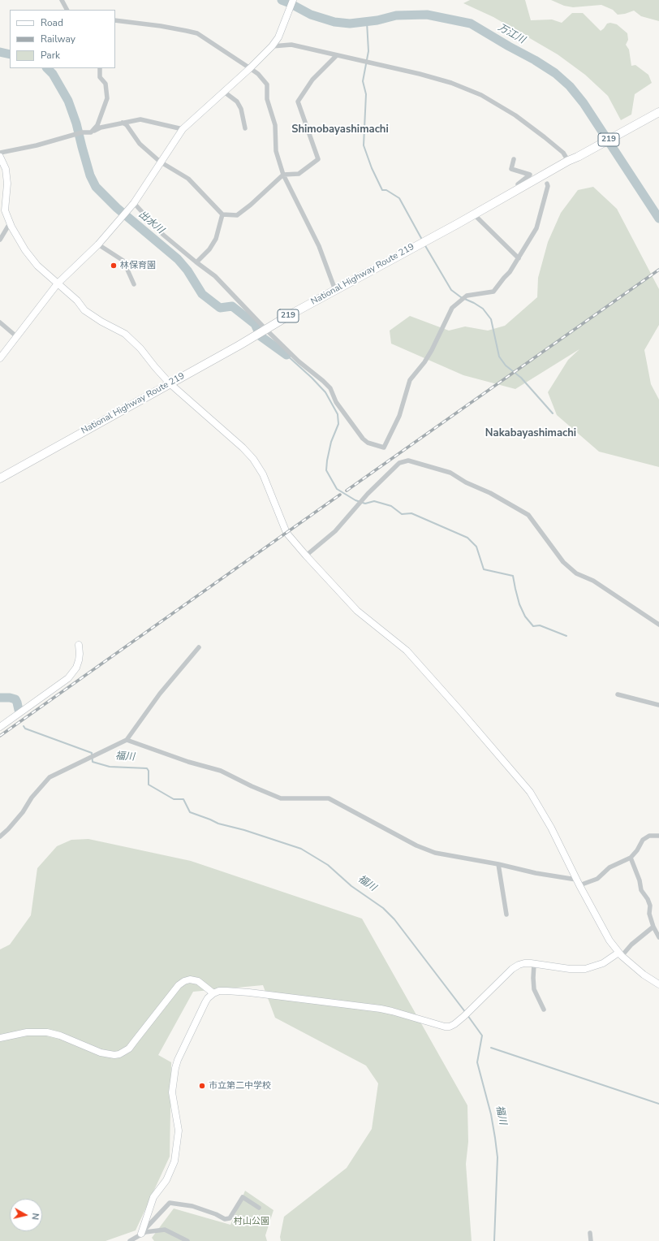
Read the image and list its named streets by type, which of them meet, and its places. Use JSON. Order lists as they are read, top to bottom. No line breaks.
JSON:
{"streets":{"highway":["219","National Highway Route 219"]},"districts":["Shimobayashimachi","Nakabayashimachi"],"water":["万江川","出水川","福川"],"parks":["村山公園"],"places":["林保育園","市立第二中学校"],"legend":["Road","Railway","Park"],"north":"right"}
